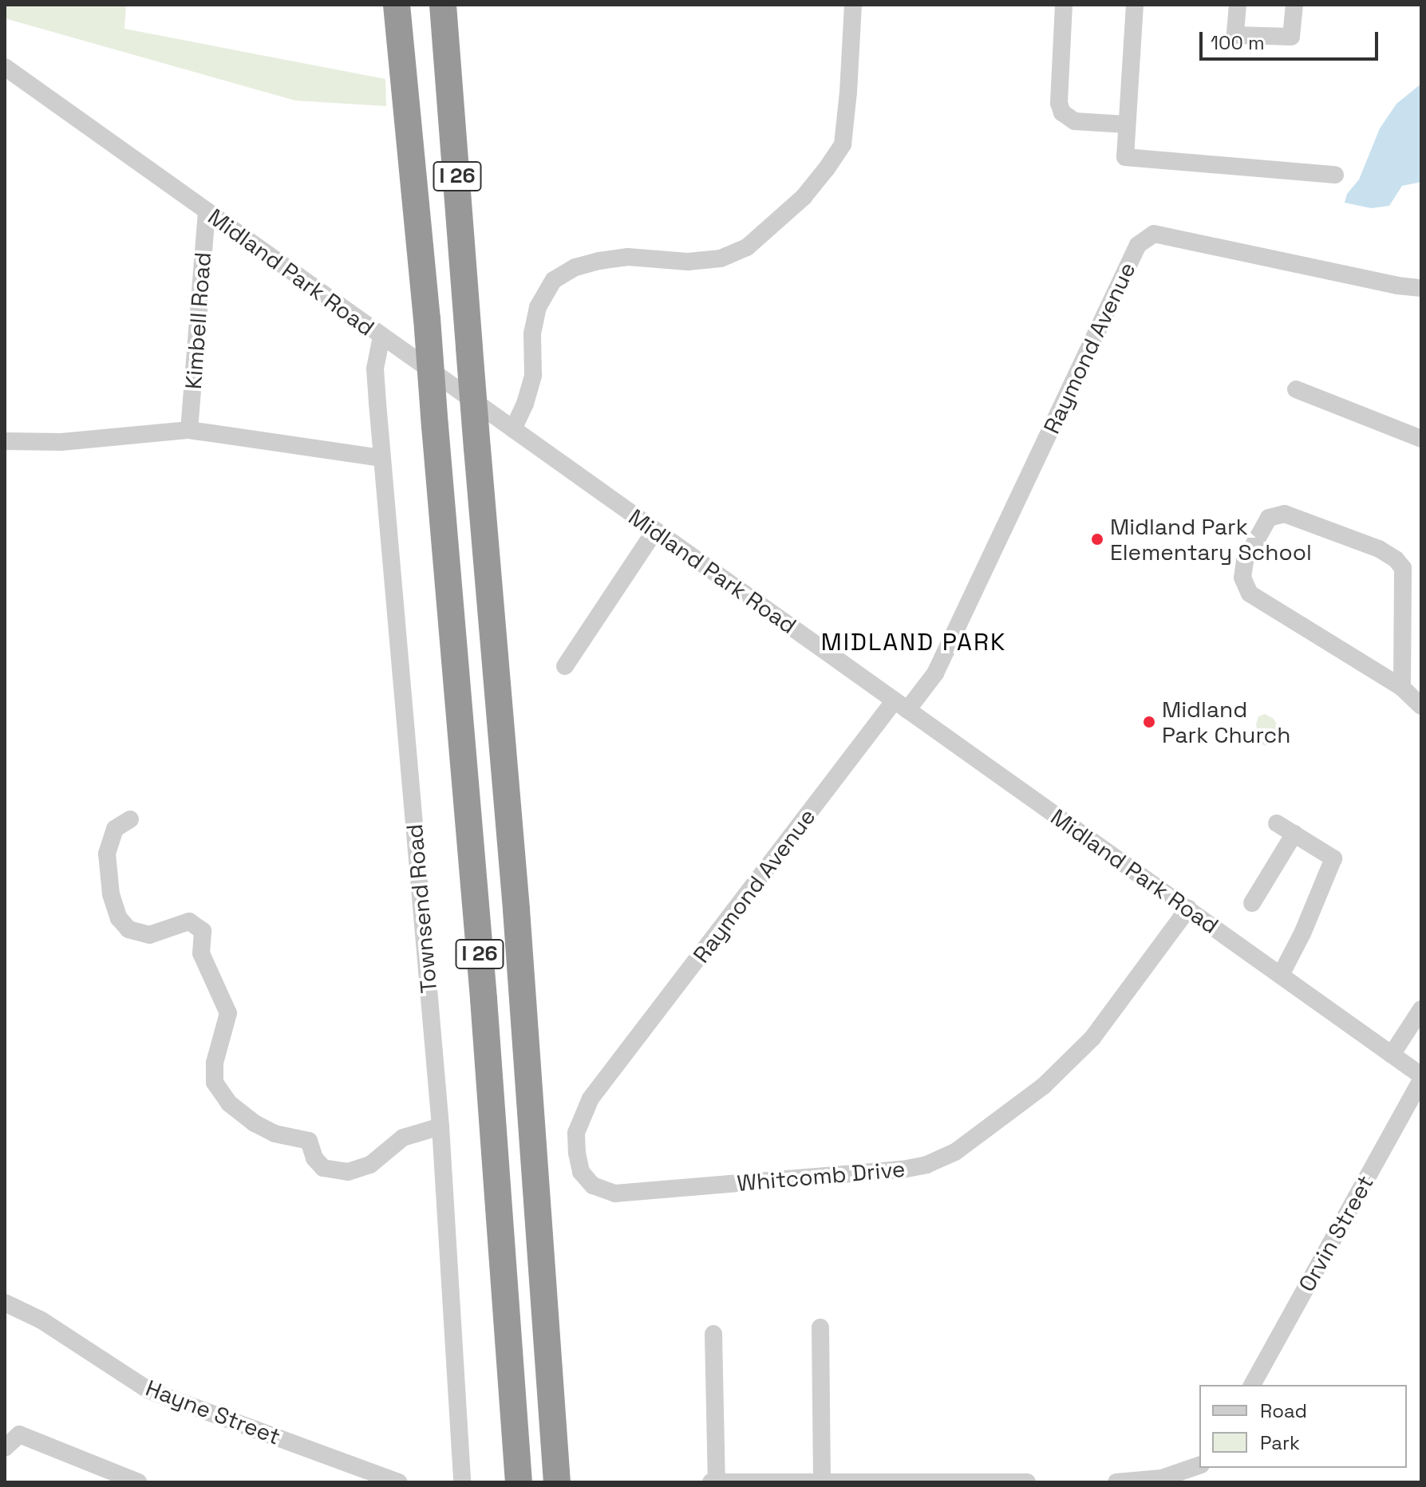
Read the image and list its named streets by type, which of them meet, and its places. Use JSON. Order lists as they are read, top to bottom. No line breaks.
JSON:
{"streets":{"highway":["I 26"],"street":["Midland Park Road","Kimbell Road","Raymond Avenue","Townsend Road","Whitcomb Drive","Orvin Street","Hayne Street"]},"crossings":[["Midland Park Road","Kimbell Road"],["Midland Park Road","Raymond Avenue"],["Midland Park Road","Townsend Road"],["Midland Park Road","Whitcomb Drive"],["Midland Park Road","Orvin Street"],["Raymond Avenue","Whitcomb Drive"]],"districts":["MIDLAND PARK"],"places":["Midland Park Elementary School","Midland Park Church"],"legend":["Road","Park"],"scale_bar":"100 m"}
